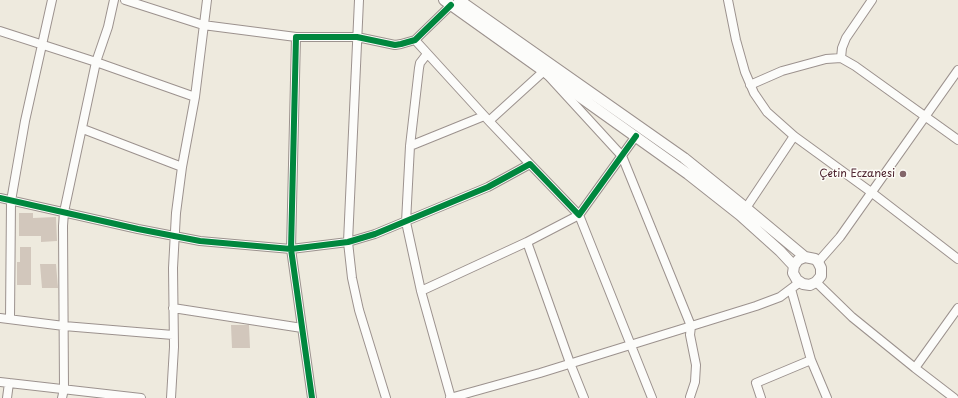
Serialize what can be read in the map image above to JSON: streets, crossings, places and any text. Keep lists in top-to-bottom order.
{
  "places": ["Çetin Eczanesi"]
}
